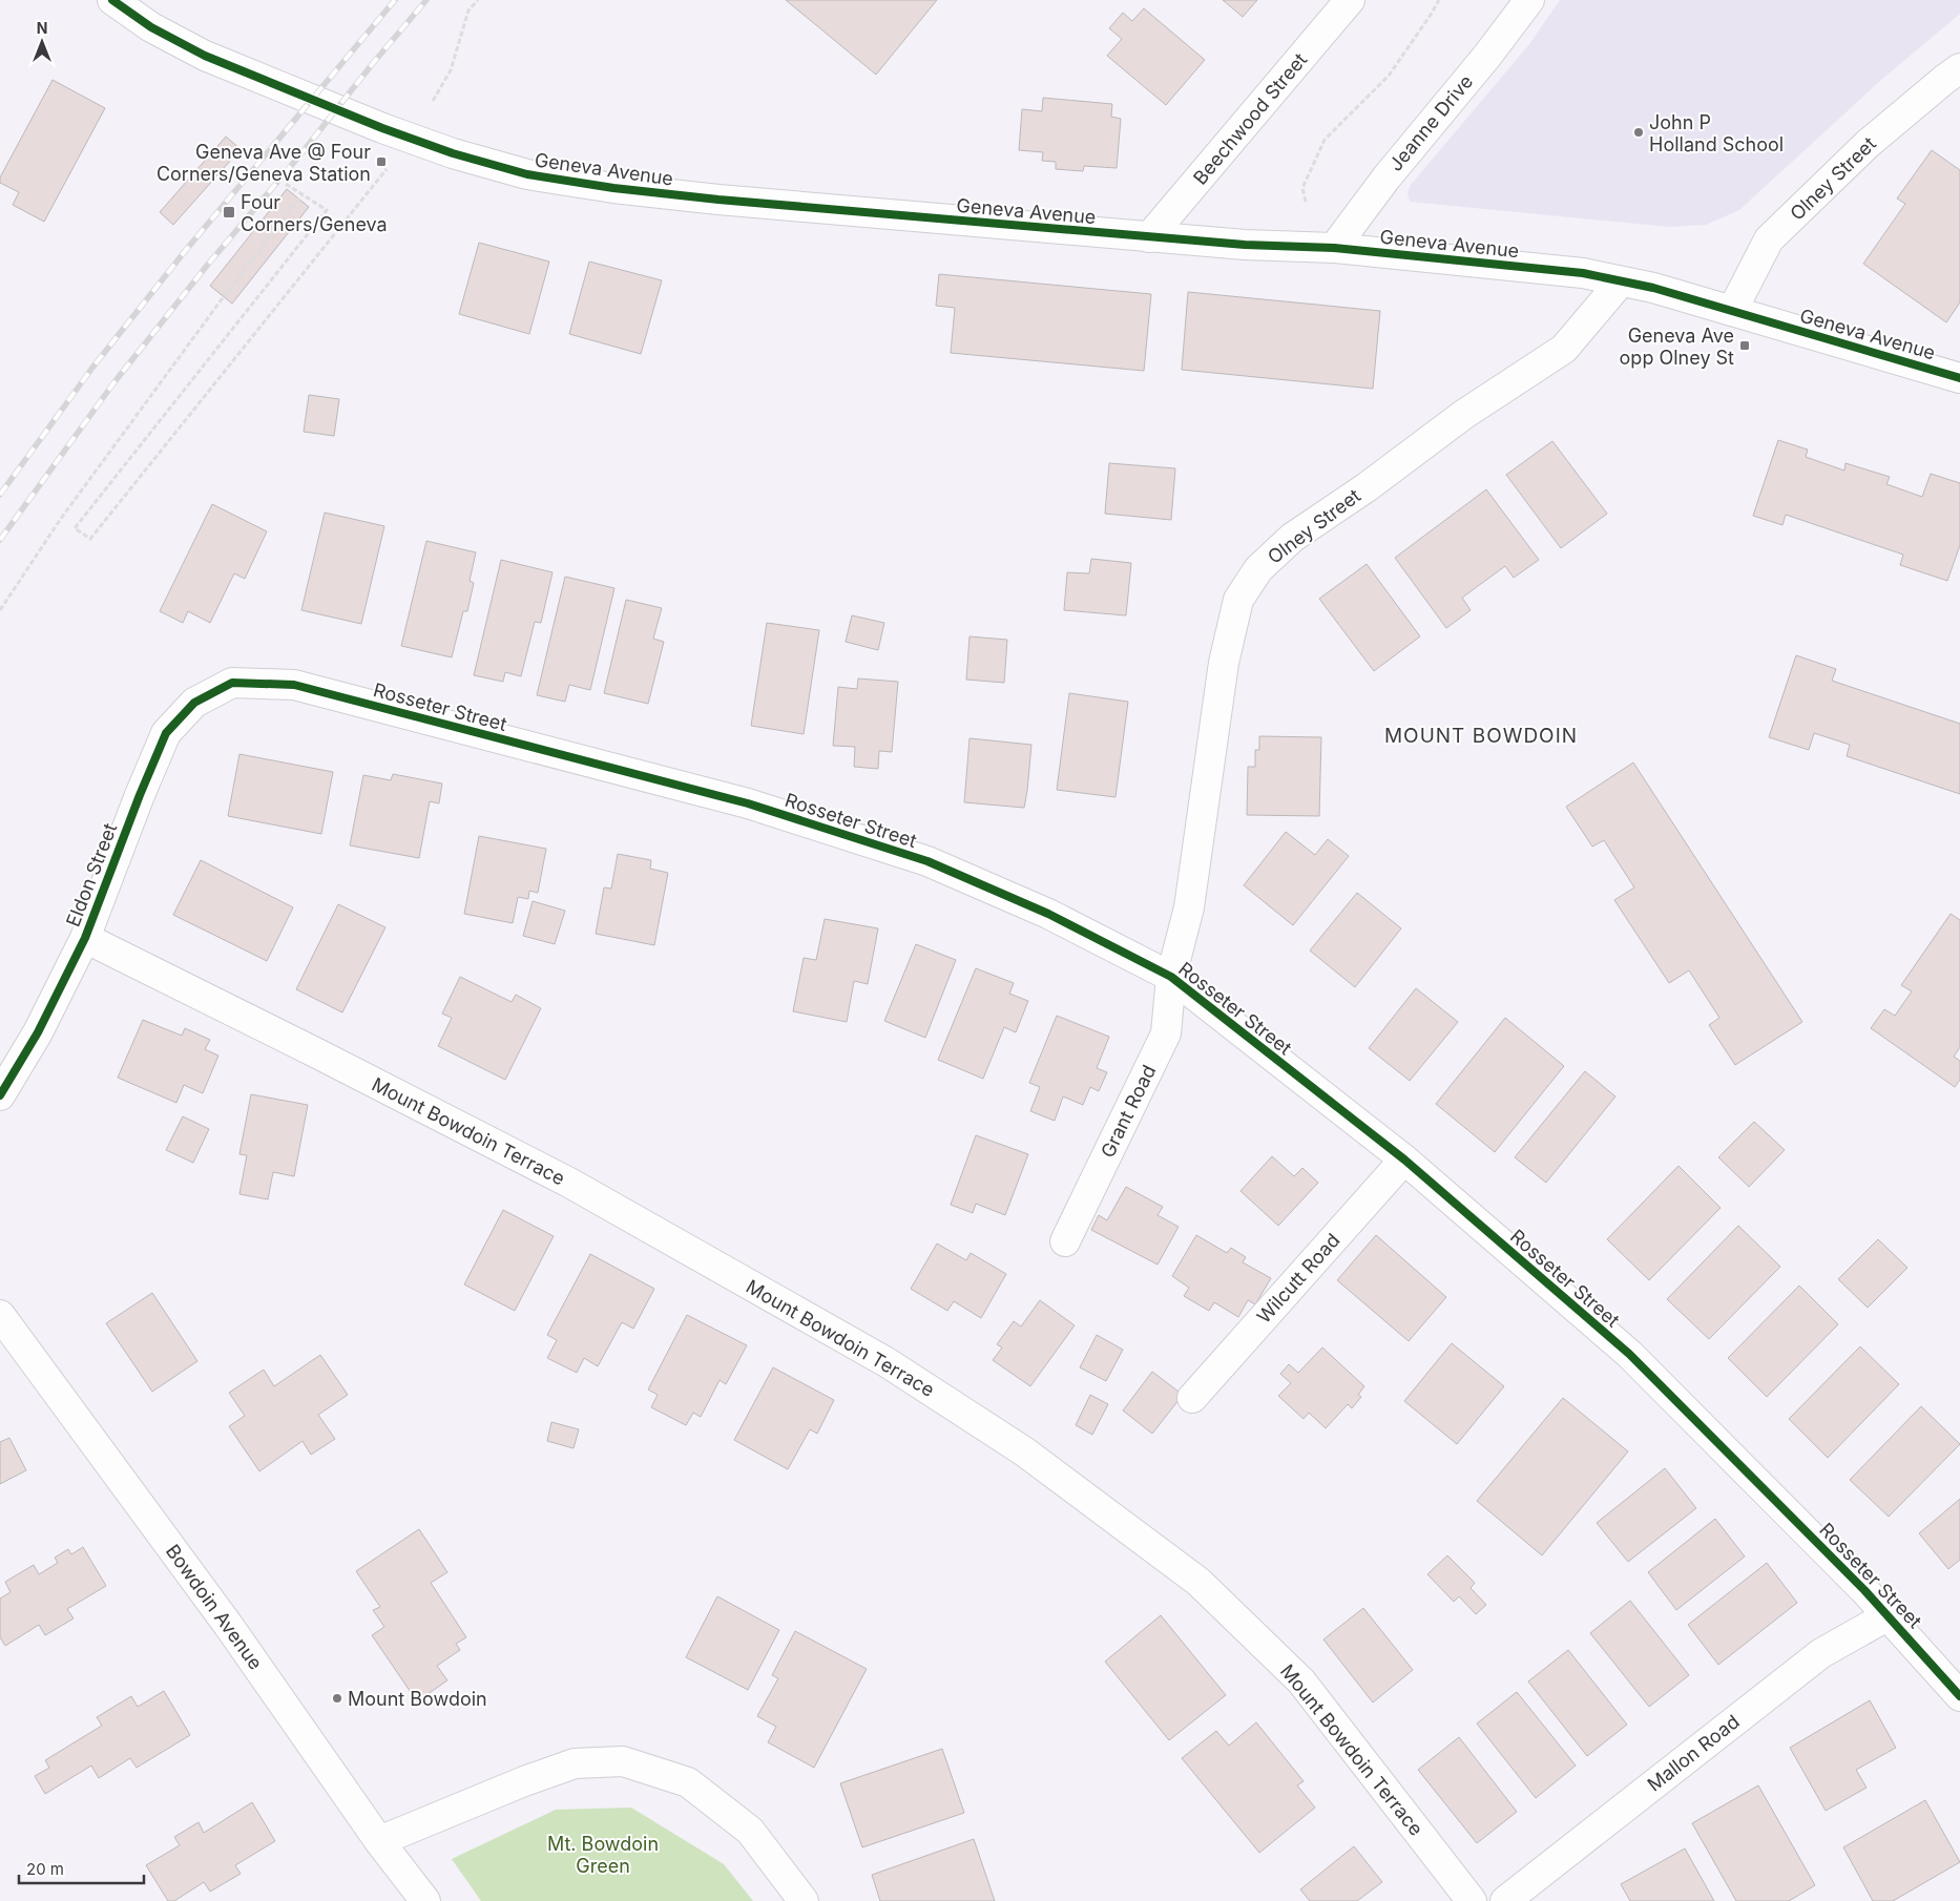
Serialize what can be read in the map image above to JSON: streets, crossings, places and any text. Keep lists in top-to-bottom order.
{
  "streets": {
    "street": [
      "Beechwood Street",
      "Jeanne Drive",
      "Geneva Avenue",
      "Olney Street",
      "Rosseter Street",
      "Eldon Street",
      "Grant Road",
      "Mount Bowdoin Terrace",
      "Wilcutt Road",
      "Bowdoin Avenue",
      "Mallon Road"
    ]
  },
  "crossings": [
    ["Beechwood Street", "Geneva Avenue"],
    ["Jeanne Drive", "Geneva Avenue"],
    ["Geneva Avenue", "Olney Street"],
    ["Olney Street", "Rosseter Street"],
    ["Olney Street", "Grant Road"],
    ["Rosseter Street", "Eldon Street"],
    ["Rosseter Street", "Grant Road"],
    ["Rosseter Street", "Wilcutt Road"],
    ["Rosseter Street", "Mallon Road"],
    ["Eldon Street", "Mount Bowdoin Terrace"]
  ],
  "districts": ["MOUNT BOWDOIN"],
  "parks": ["Mt. Bowdoin Green"],
  "places": {
    "other": ["John P Holland School", "Mount Bowdoin"],
    "transit": ["Geneva Ave @ Four Corners/Geneva Station", "Four Corners/Geneva", "Geneva Ave opp Olney St"]
  },
  "scale_bar": "20 m",
  "north": "top"
}
